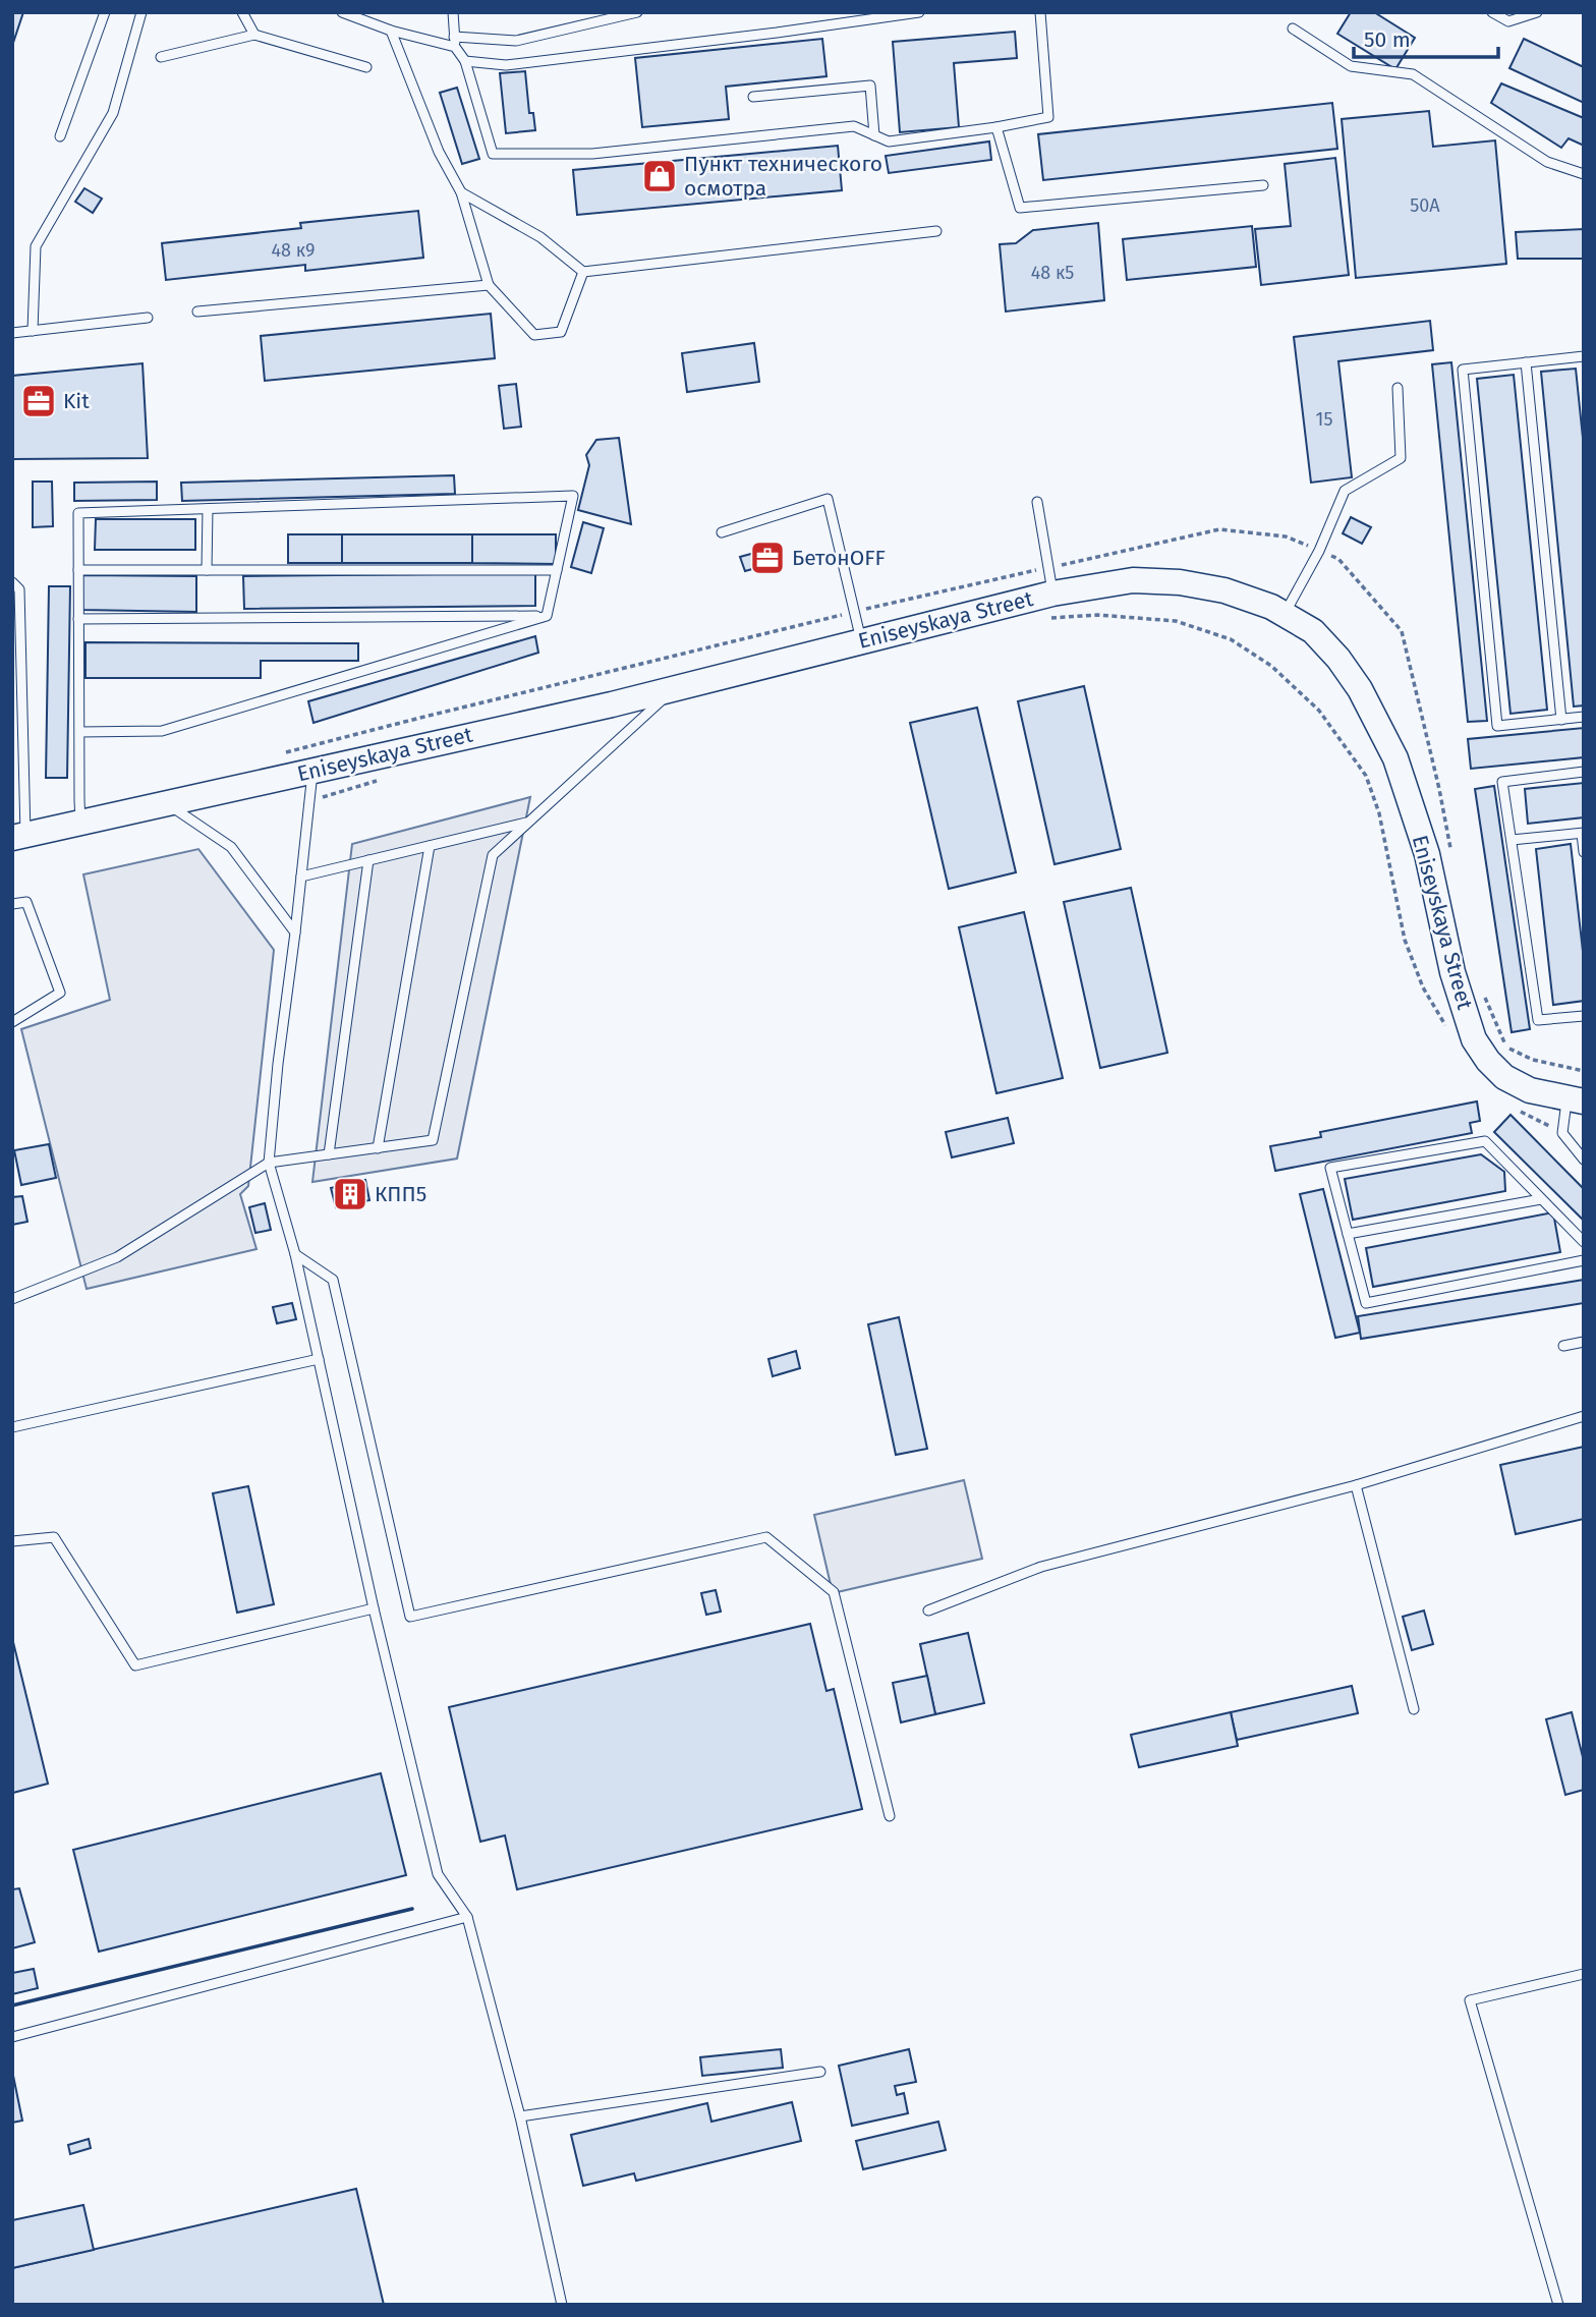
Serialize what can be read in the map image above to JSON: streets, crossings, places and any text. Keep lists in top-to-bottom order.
{
  "streets": {
    "street": ["Eniseyskaya Street"]
  },
  "places": {
    "shop": ["Пункт технического осмотра"],
    "office": ["Kit", "БетонOFF"],
    "building": ["КПП5"]
  },
  "house_numbers": [
    "50А",
    "48 к9",
    "48 к5",
    "15"
  ],
  "scale_bar": "50 m"
}
